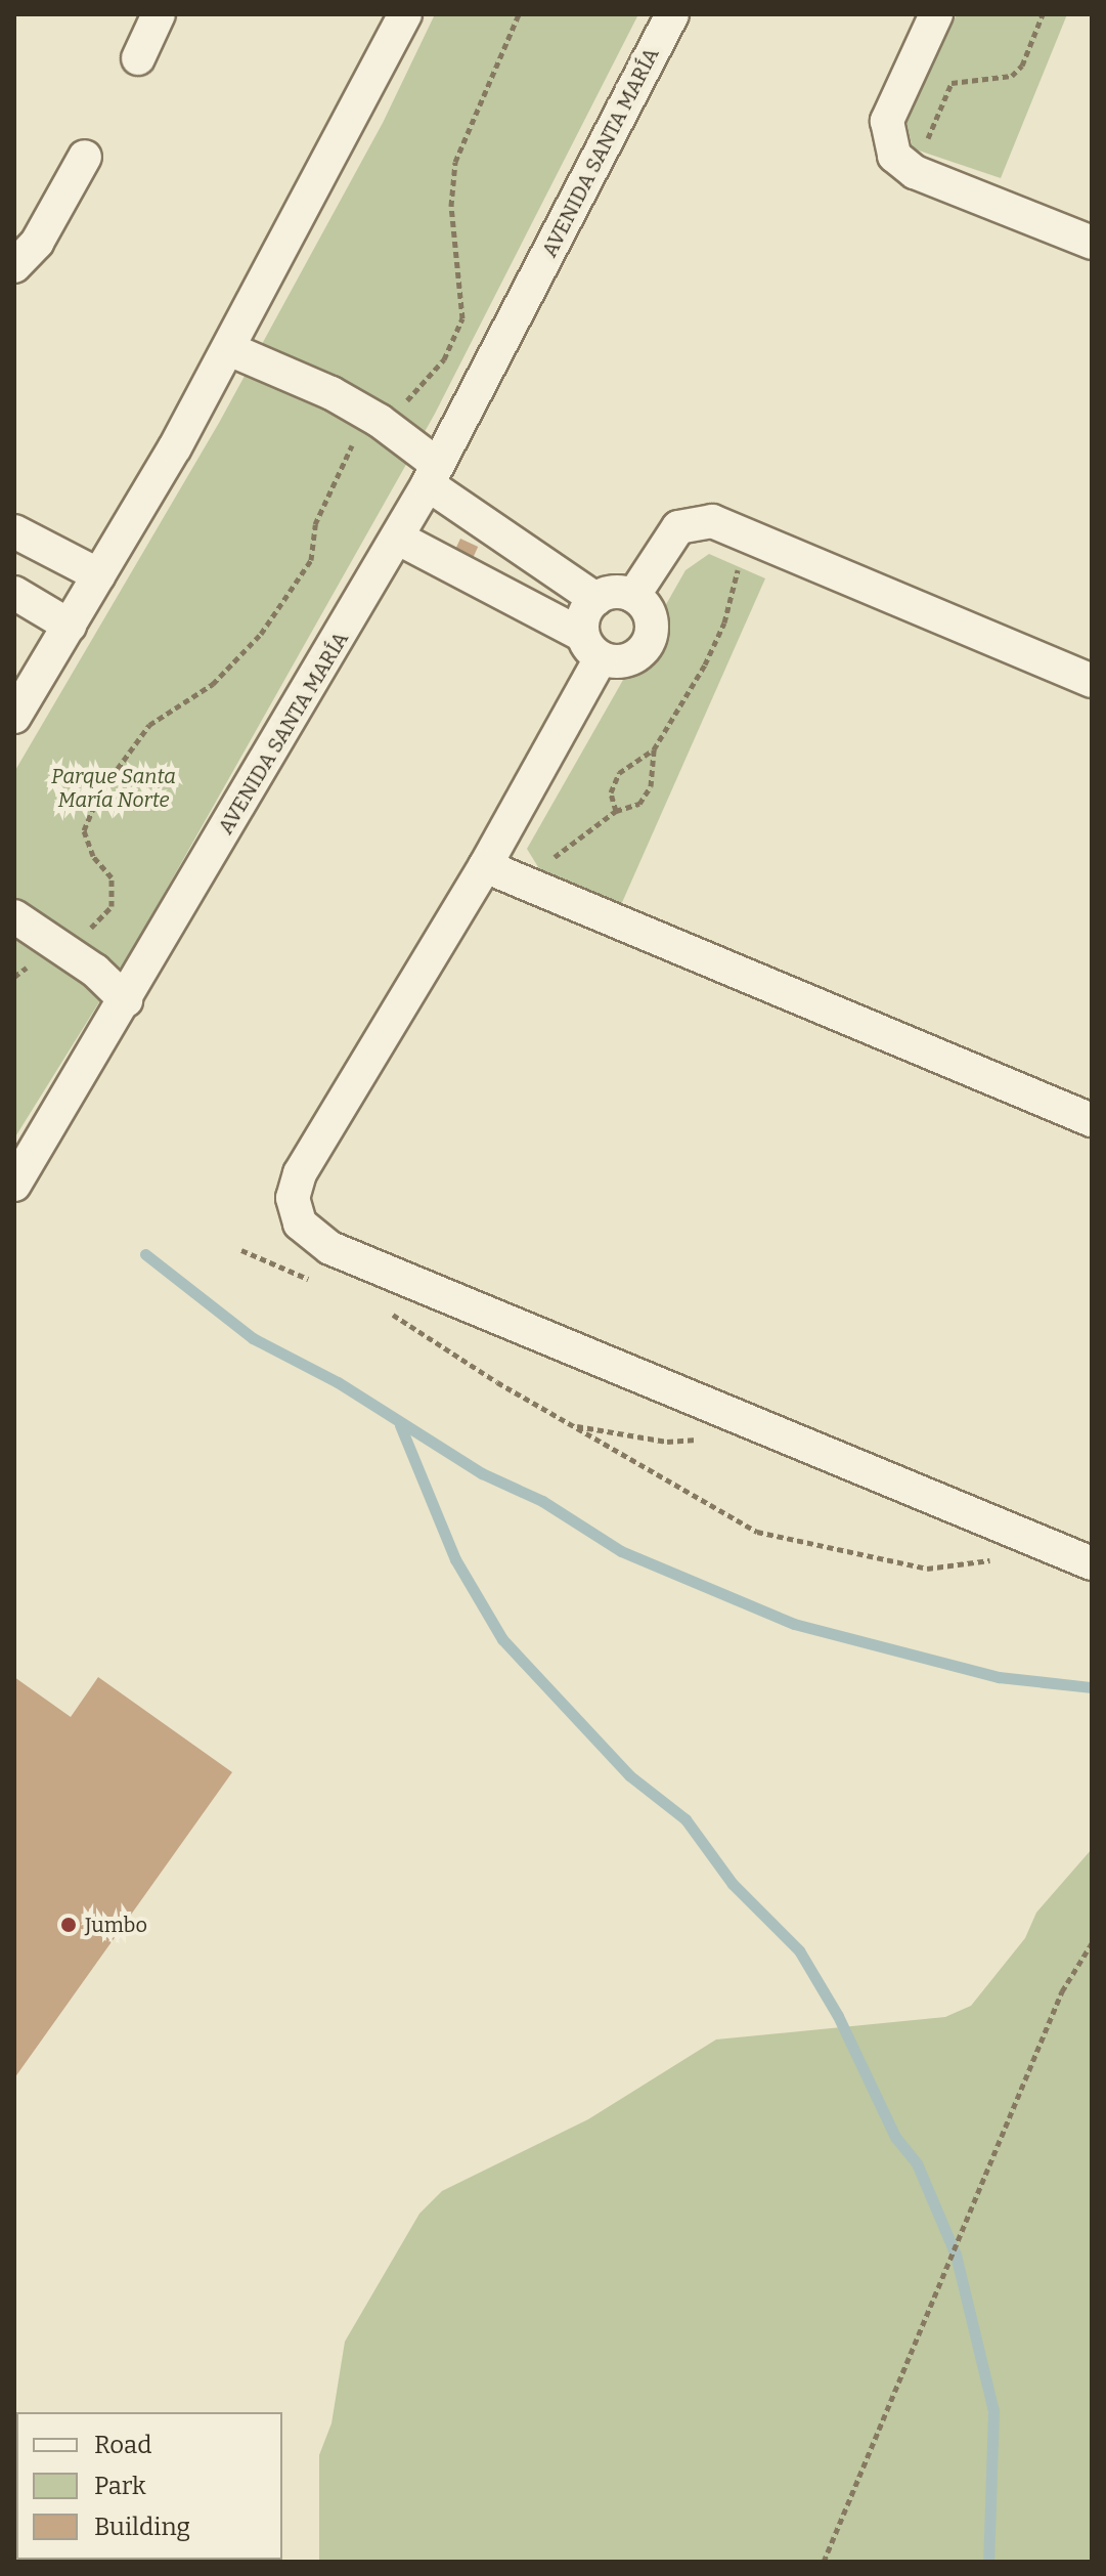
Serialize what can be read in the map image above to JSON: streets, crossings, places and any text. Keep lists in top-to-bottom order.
{
  "streets": {
    "street": ["AVENIDA SANTA MARÍA"]
  },
  "parks": ["Parque Santa María Norte"],
  "places": ["Jumbo"],
  "legend": ["Road", "Park", "Building"]
}
